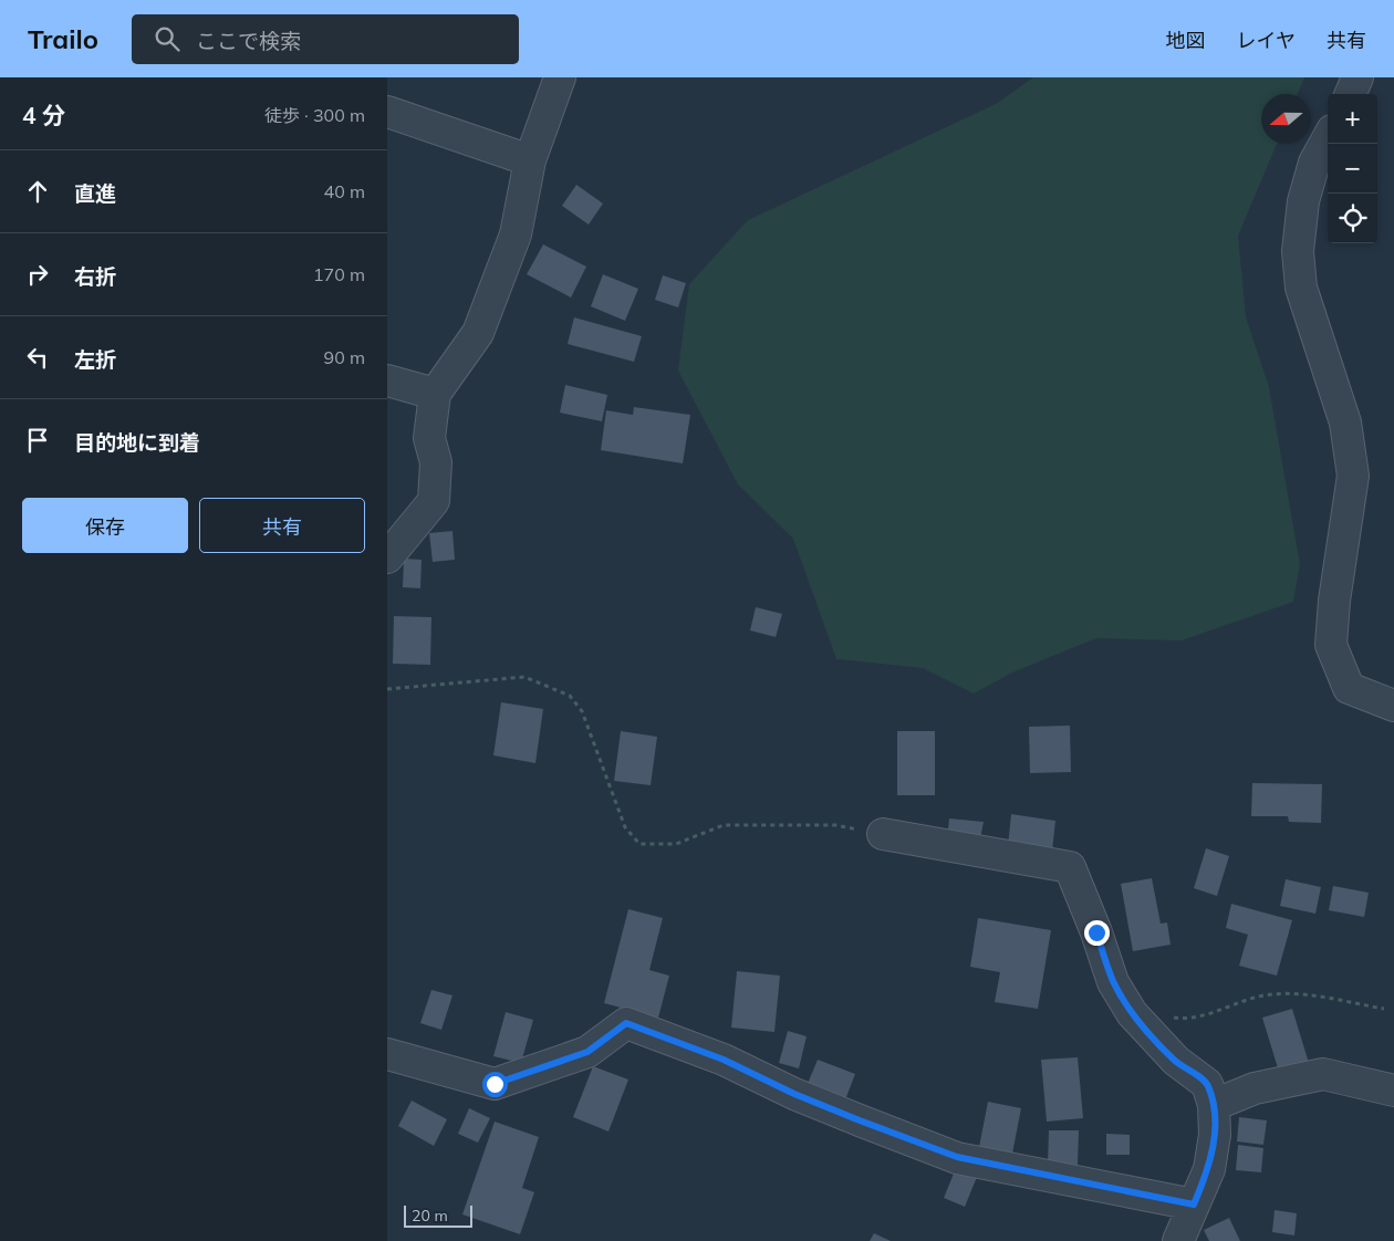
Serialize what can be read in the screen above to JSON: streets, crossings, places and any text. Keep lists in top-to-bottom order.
{
  "scale_bar": "20 m",
  "north": "left",
  "page": {
    "header": "Trailo",
    "search": "ここで検索",
    "nav": ["地図", "レイヤ", "共有"],
    "heading": ["4 分", "徒歩 · 300 m"],
    "map_buttons": ["+", "−"],
    "list": [
      ["直進", "40 m"],
      ["右折", "170 m"],
      ["左折", "90 m"],
      "目的地に到着"
    ],
    "buttons": ["保存", "共有"],
    "scale": "20 m"
  }
}
